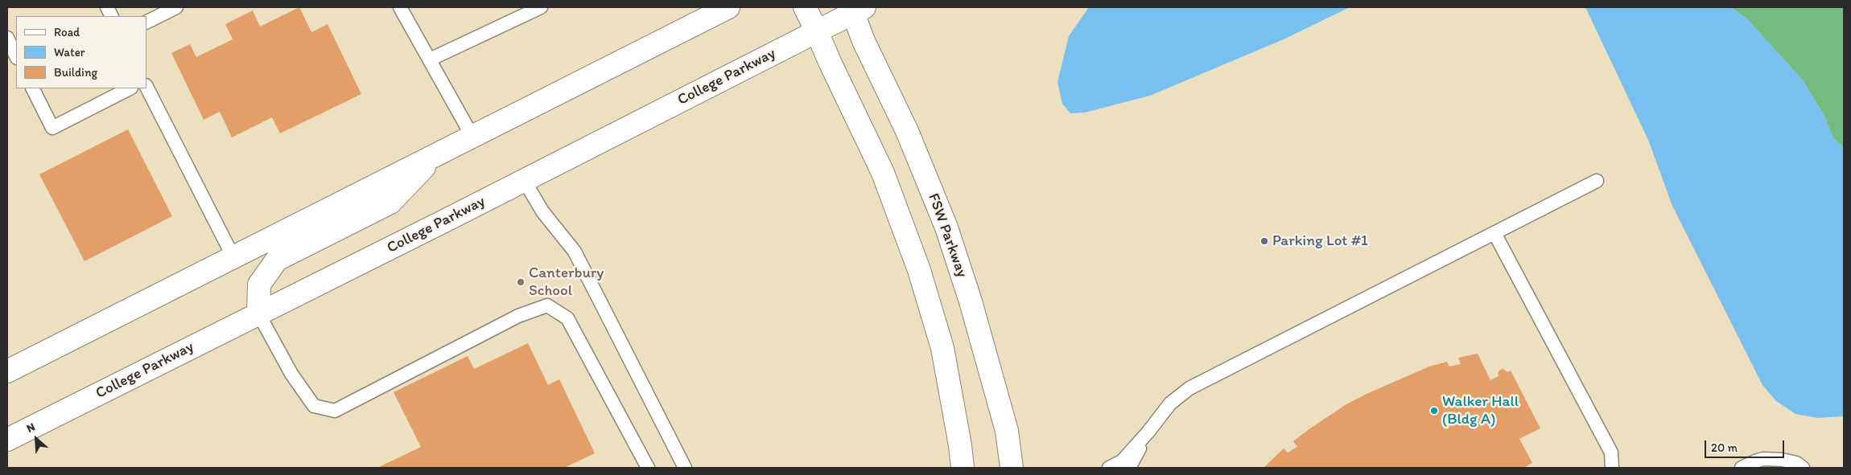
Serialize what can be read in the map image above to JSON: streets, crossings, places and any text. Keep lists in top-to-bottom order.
{
  "streets": {
    "main road": ["College Parkway", "FSW Parkway"]
  },
  "crossings": [
    ["College Parkway", "FSW Parkway"]
  ],
  "places": ["Parking Lot #1", "Canterbury School", "Walker Hall (Bldg A)"],
  "legend": ["Road", "Water", "Building"],
  "scale_bar": "20 m",
  "north": "top left"
}
